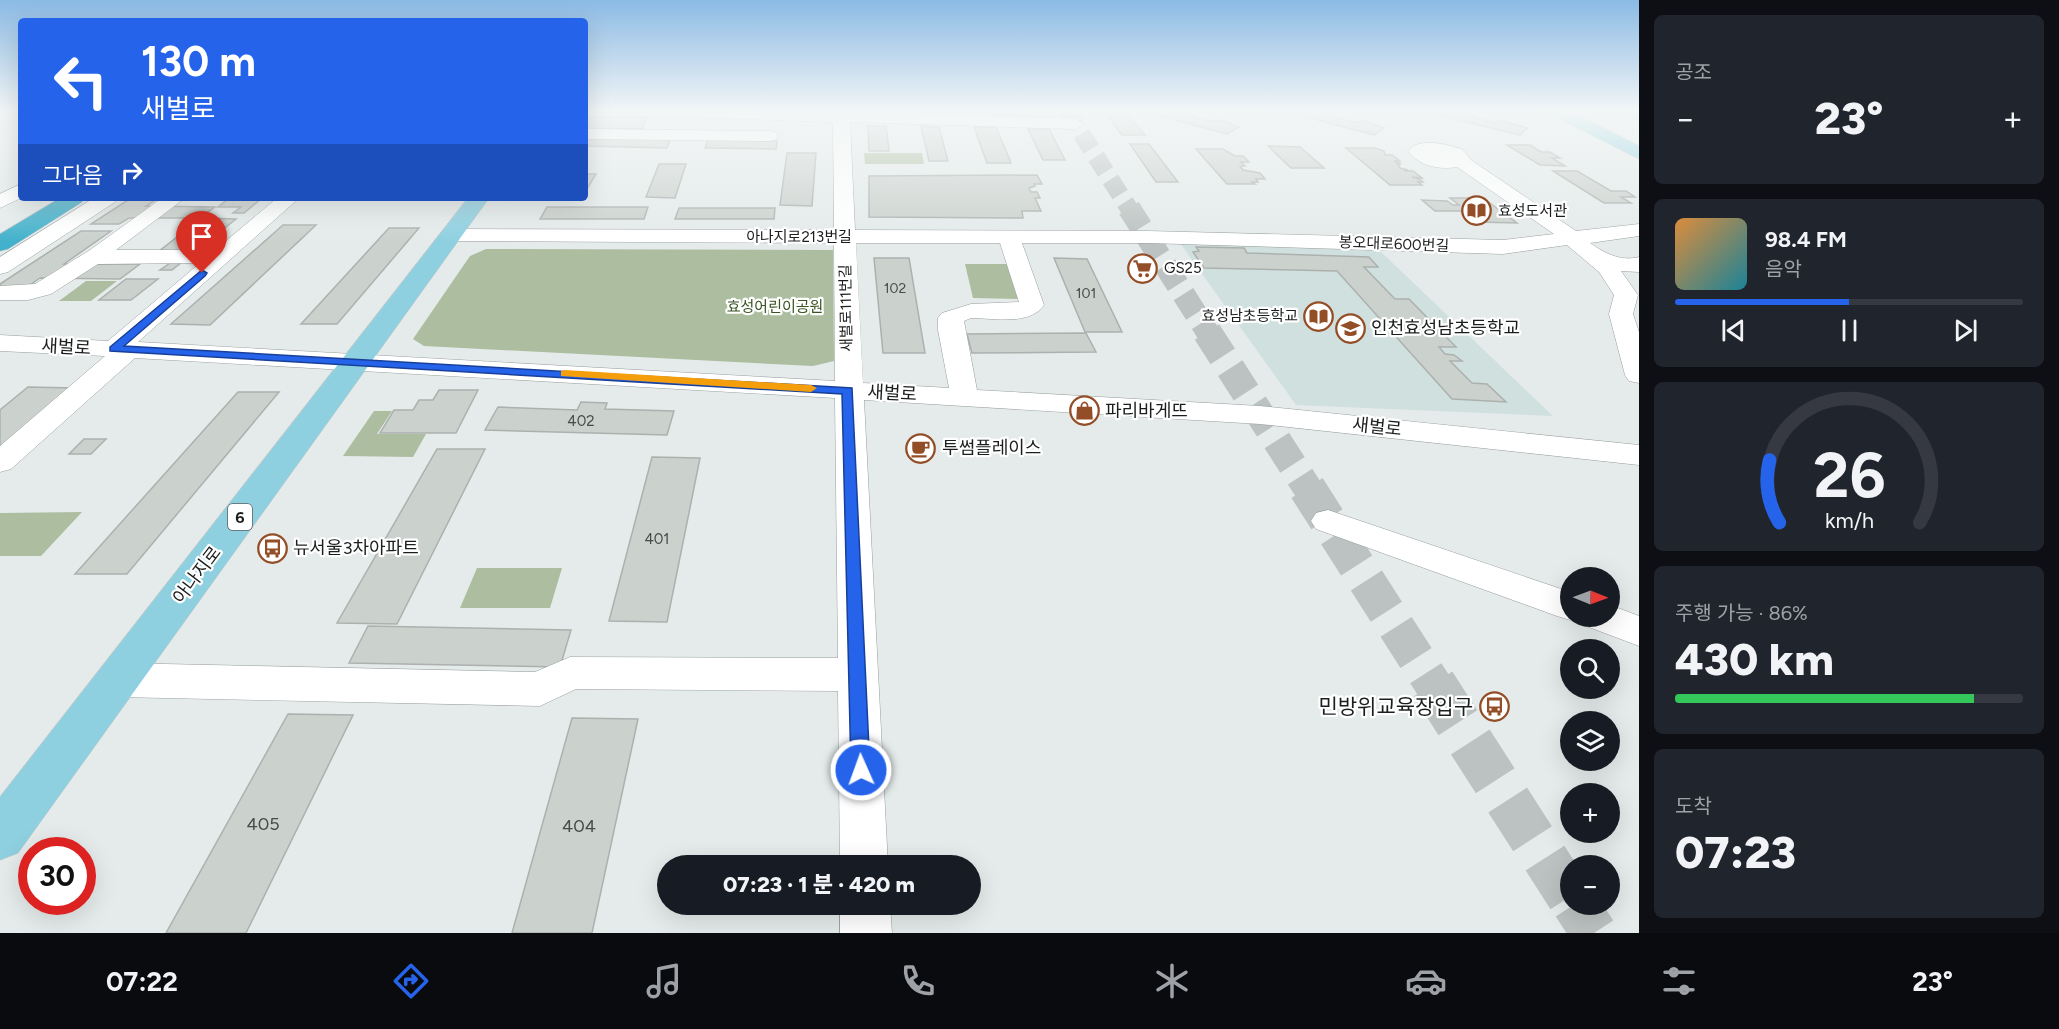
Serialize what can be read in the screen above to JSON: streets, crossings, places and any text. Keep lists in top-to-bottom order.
{
  "streets": {
    "main road": ["6", "아나지로"],
    "street": [
      "아나지로213번길",
      "봉오대로600번길",
      "새벌로111번길",
      "새벌로"
    ]
  },
  "crossings": [
    ["아나지로213번길", "봉오대로600번길"],
    ["아나지로213번길", "새벌로111번길"],
    ["아나지로213번길", "아나지로"],
    ["새벌로111번길", "새벌로"],
    ["새벌로", "아나지로"]
  ],
  "parks": ["효성어린이공원"],
  "places": {
    "library": ["효성도서관", "효성남초등학교"],
    "supermarket": ["GS25"],
    "school or university": ["인천효성남초등학교"],
    "shop": ["파리바게뜨"],
    "cafe": ["투썸플레이스"],
    "bus stop": ["뉴서울3차아파트", "민방위교육장입구"]
  },
  "house_numbers": [
    "102",
    "101",
    "402",
    "401",
    "405",
    "404"
  ],
  "north": "right",
  "page": {
    "tile": [
      "공조",
      ["주행 가능 · 86%", "430 km"],
      ["도착", "07:23"]
    ],
    "turn": ["130 m", "새벌로"],
    "heat": ["−", "23°", "+"],
    "then": "그다음",
    "song": ["98.4 FM", "음악"],
    "map_buttons": ["+", "−"],
    "limit": "30",
    "trip": "07:23 · 1 분 · 420 m",
    "tabs": ["07:22", "23°"],
    "gauge": ["26", "km/h"]
  }
}
